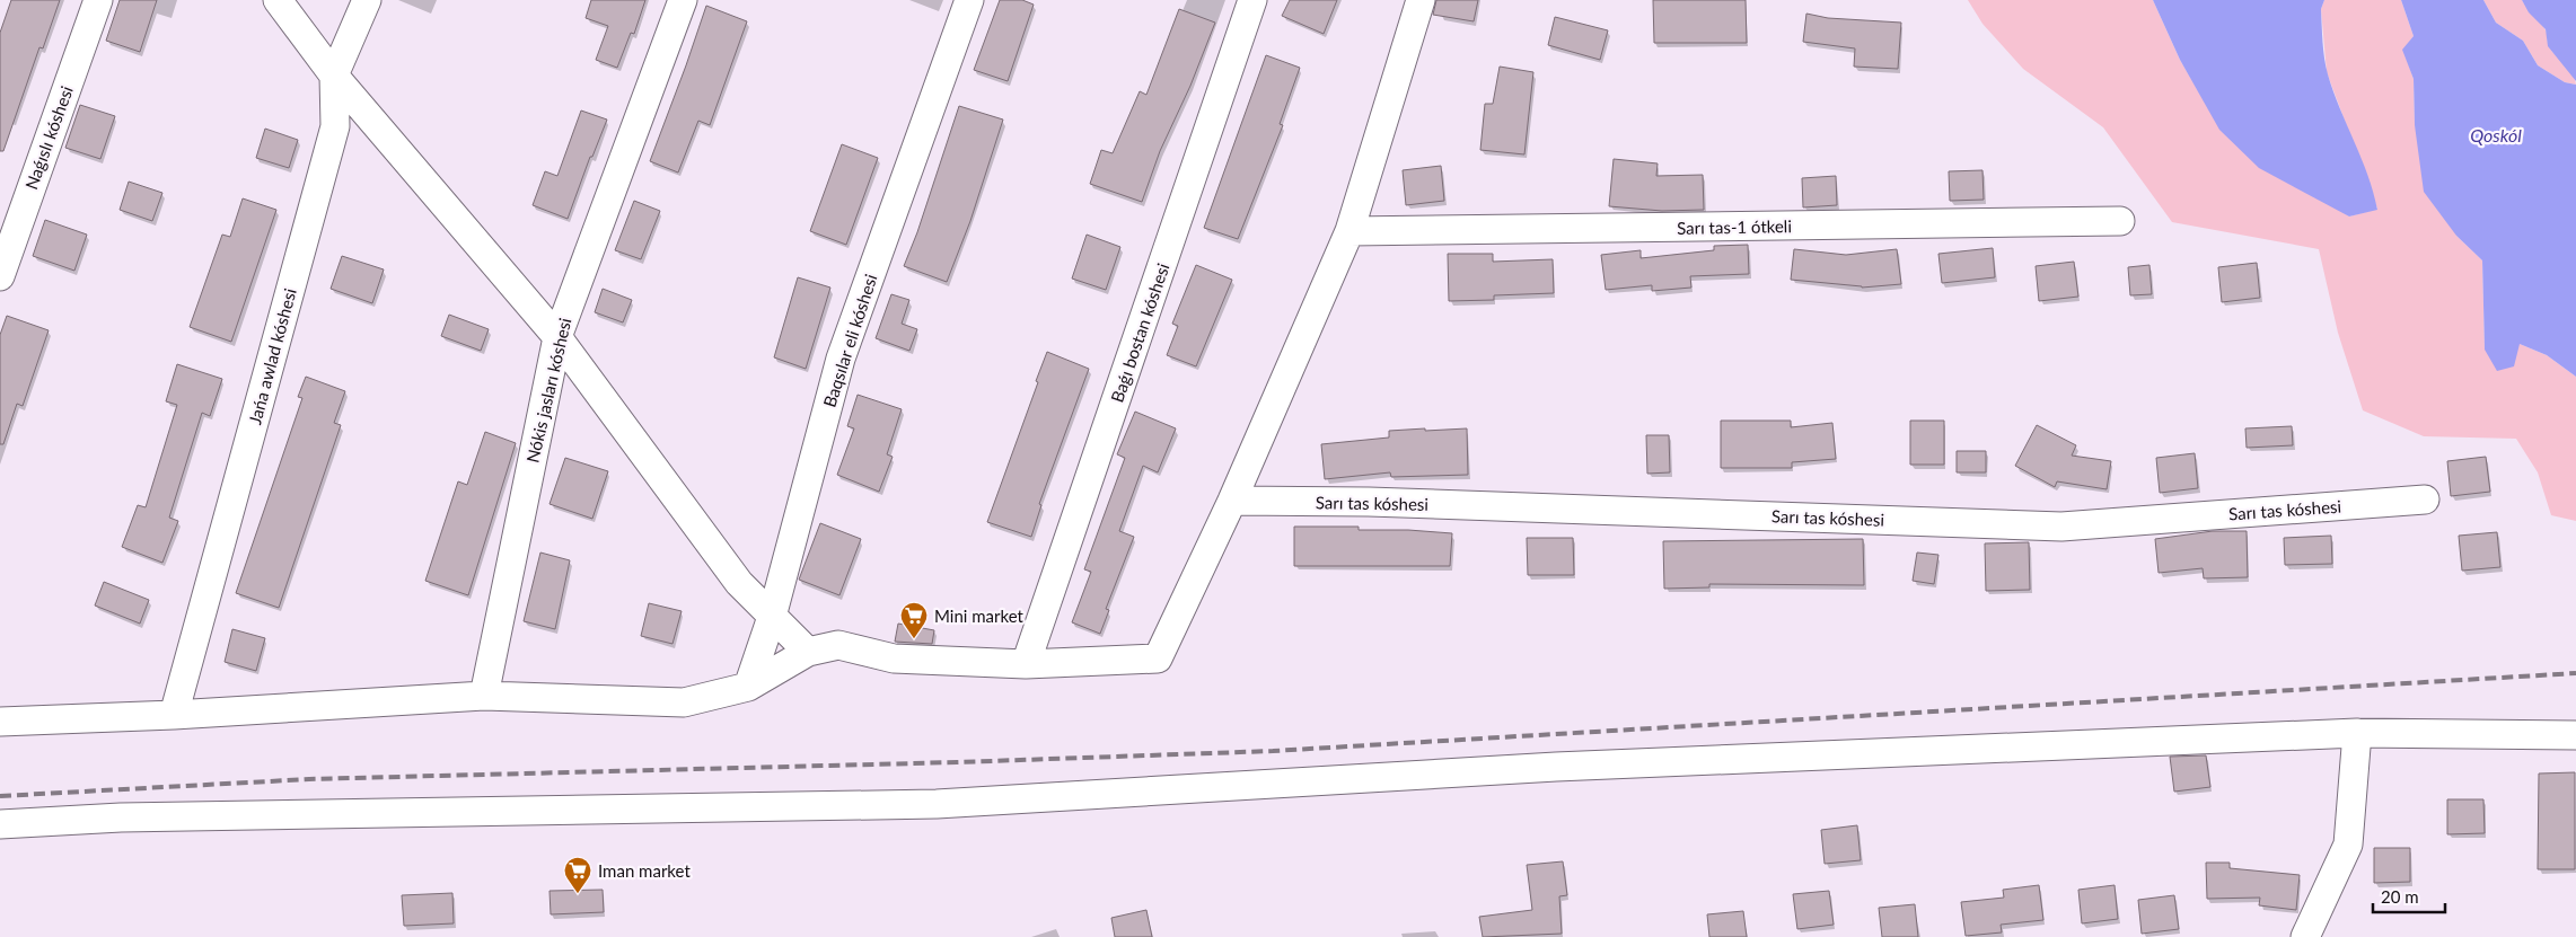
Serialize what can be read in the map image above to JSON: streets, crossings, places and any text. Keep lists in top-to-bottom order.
{
  "streets": {
    "street": [
      "Naǵıslı kóshesi",
      "Sarı tas-1 ótkeli",
      "Baǵı bostan kóshesi",
      "Baqsılar eli kóshesi",
      "Jańa awlad kóshesi",
      "Nókis jasları kóshesi",
      "Sarı tas kóshesi"
    ]
  },
  "water": ["Qoskól"],
  "places": {
    "supermarket": ["Mini market", "Iman market"]
  },
  "scale_bar": "20 m"
}
